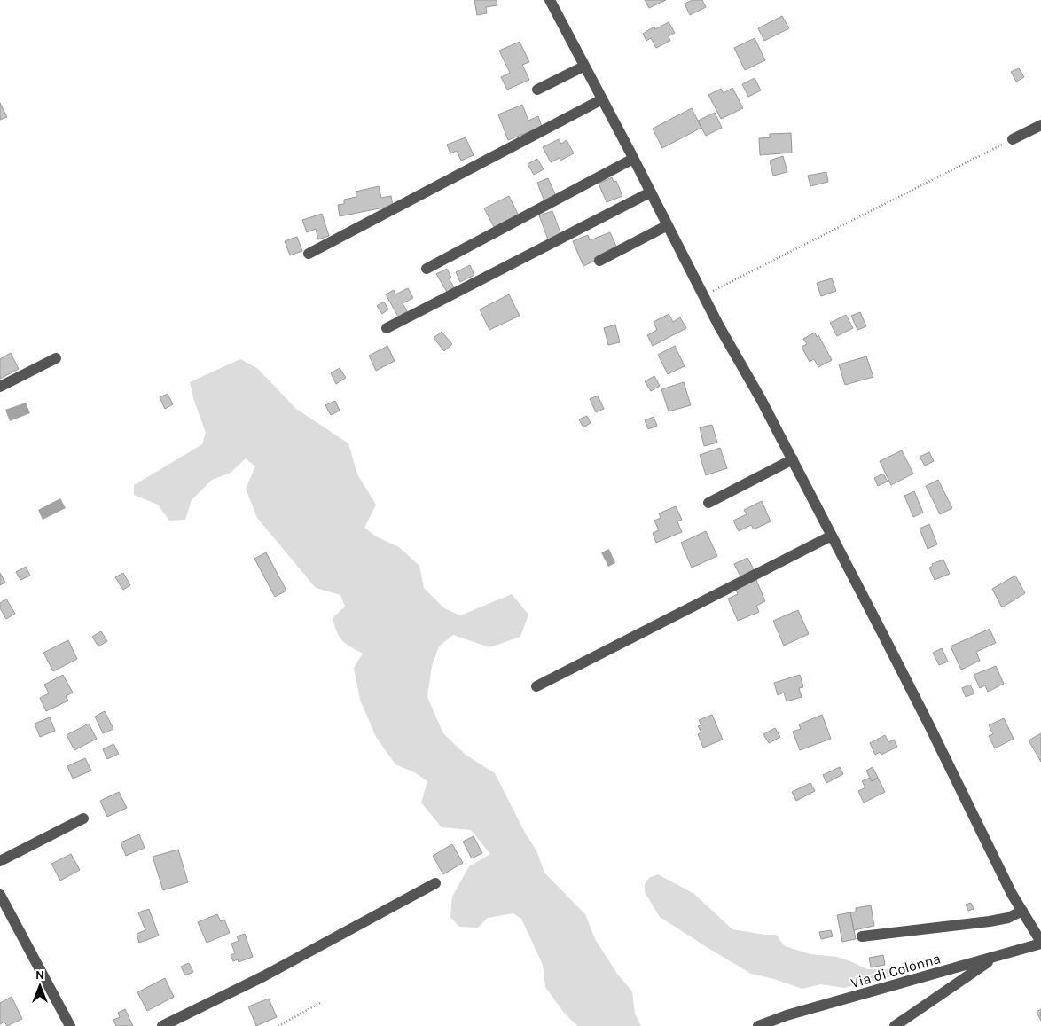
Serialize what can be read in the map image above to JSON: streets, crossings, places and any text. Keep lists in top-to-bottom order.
{
  "streets": {
    "street": ["Via di Colonna"]
  },
  "north": "top"
}
